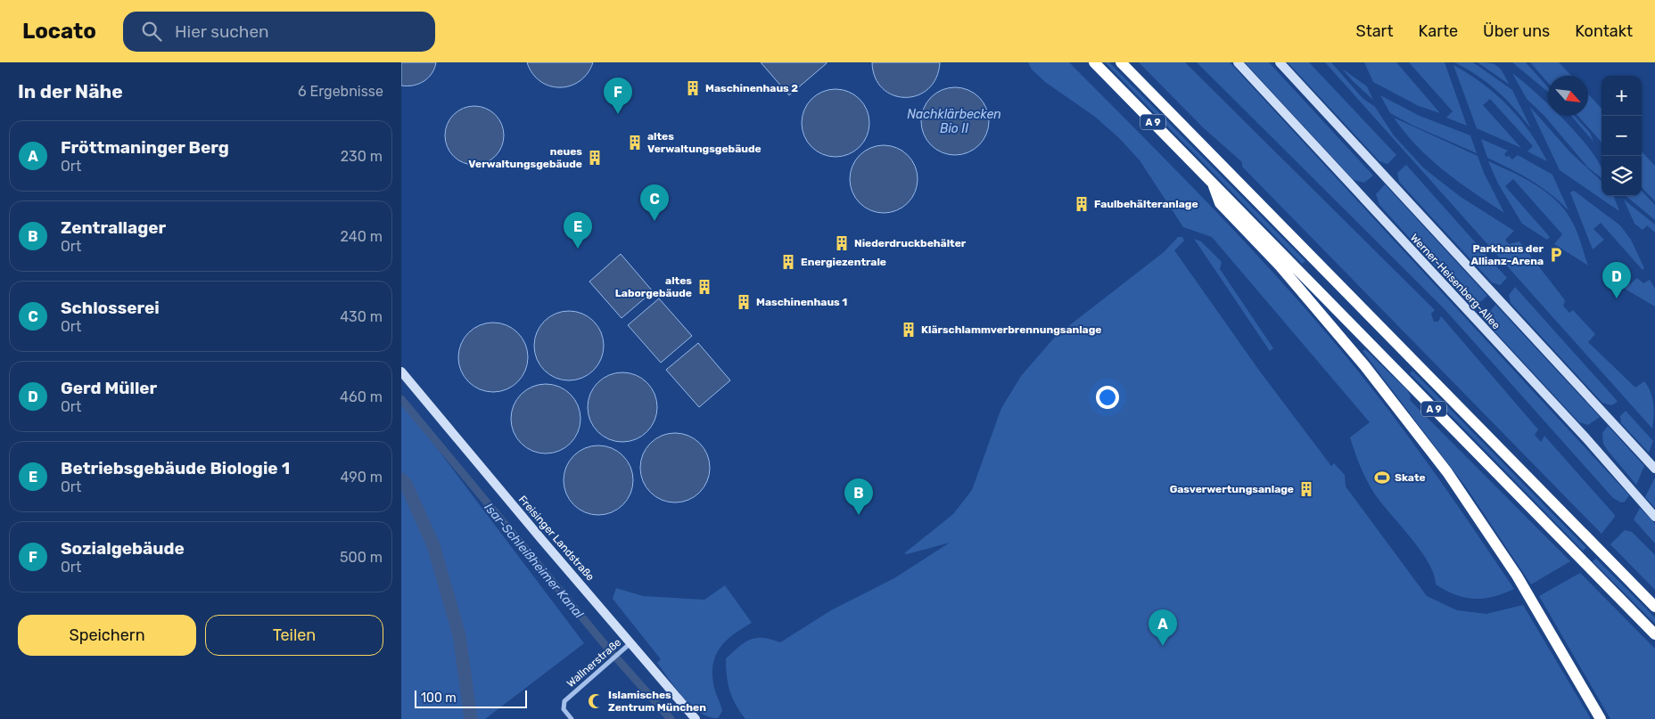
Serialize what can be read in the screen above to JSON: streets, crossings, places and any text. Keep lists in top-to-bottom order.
{
  "streets": {
    "highway": ["A 9"],
    "street": ["Werner-Heisenberg-Allee", "Freisinger Landstraße", "Wallnerstraße"]
  },
  "crossings": [
    ["Freisinger Landstraße", "Wallnerstraße"]
  ],
  "water": ["Nachklärbecken Bio II", "Isar-Schleißheimer Kanal"],
  "places": {
    "building": [
      "Maschinenhaus 2",
      "altes Verwaltungsgebäude",
      "neues Verwaltungsgebäude",
      "Faulbehälteranlage",
      "Niederdruckbehälter",
      "Energiezentrale",
      "altes Laborgebäude",
      "Maschinenhaus 1",
      "Klärschlammverbrennungsanlage",
      "Gasverwertungsanlage"
    ],
    "parking": ["Parkhaus der Allianz-Arena"],
    "sports": ["Skate"],
    "mosque": ["Islamisches Zentrum München"]
  },
  "scale_bar": "100 m",
  "north": "bottom right",
  "page": {
    "header": "Locato",
    "search": "Hier suchen",
    "nav": [
      "Start",
      "Karte",
      "Über uns",
      "Kontakt"
    ],
    "heading": ["In der Nähe", "6 Ergebnisse"],
    "map_buttons": ["+", "−"],
    "pins": [
      "F",
      "C",
      "E",
      "D",
      "B",
      "A"
    ],
    "list": [
      {
        "mark": "A",
        "name": "Fröttmaninger Berg",
        "note": "Ort",
        "value": "230 m"
      },
      {
        "mark": "B",
        "name": "Zentrallager",
        "note": "Ort",
        "value": "240 m"
      },
      {
        "mark": "C",
        "name": "Schlosserei",
        "note": "Ort",
        "value": "430 m"
      },
      {
        "mark": "D",
        "name": "Gerd Müller",
        "note": "Ort",
        "value": "460 m"
      },
      {
        "mark": "E",
        "name": "Betriebsgebäude Biologie 1",
        "note": "Ort",
        "value": "490 m"
      },
      {
        "mark": "F",
        "name": "Sozialgebäude",
        "note": "Ort",
        "value": "500 m"
      }
    ],
    "buttons": ["Speichern", "Teilen"],
    "scale": "100 m"
  }
}
